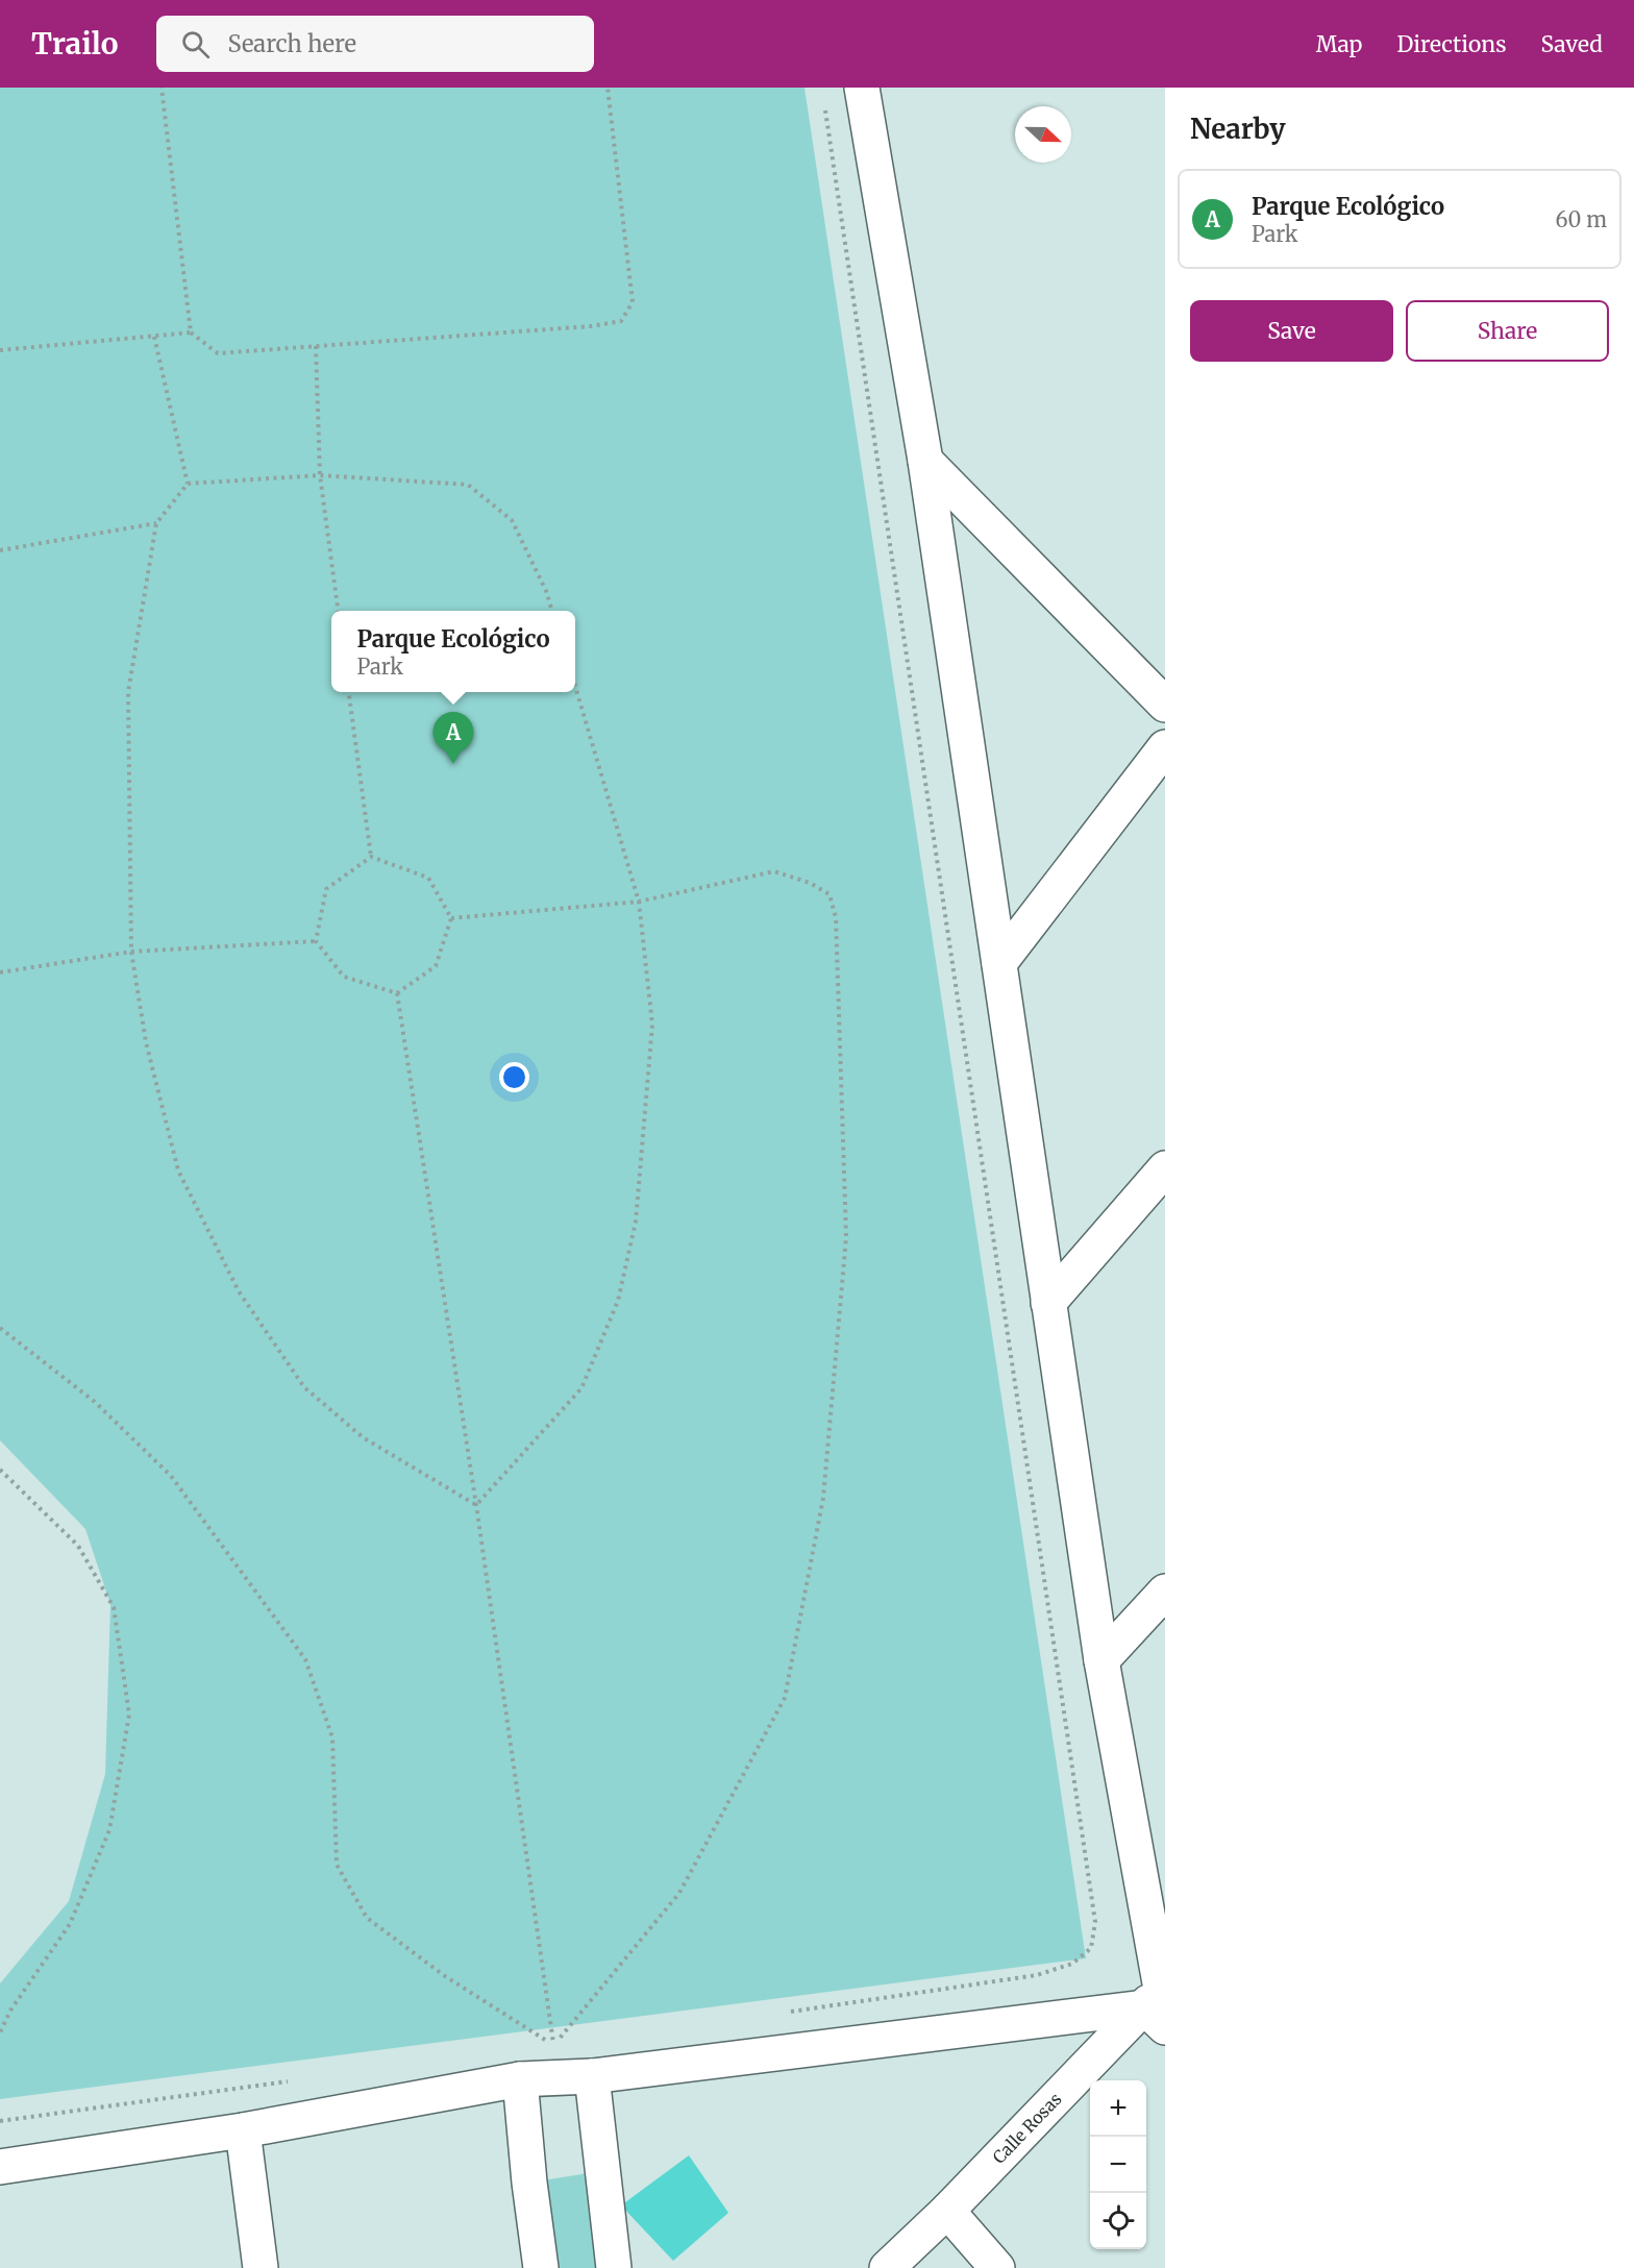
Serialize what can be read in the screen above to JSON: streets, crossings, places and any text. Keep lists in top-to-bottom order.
{
  "streets": {
    "street": ["Calle Rosas"]
  },
  "north": "right",
  "page": {
    "header": "Trailo",
    "search": "Search here",
    "nav": ["Map", "Directions", "Saved"],
    "heading": "Nearby",
    "list": [
      {
        "mark": "A",
        "name": "Parque Ecológico",
        "note": "Park",
        "value": "60 m"
      }
    ],
    "buttons": ["Save", "Share"],
    "popup": ["Parque Ecológico", "Park"],
    "pins": "A",
    "map_buttons": ["+", "−"]
  }
}
